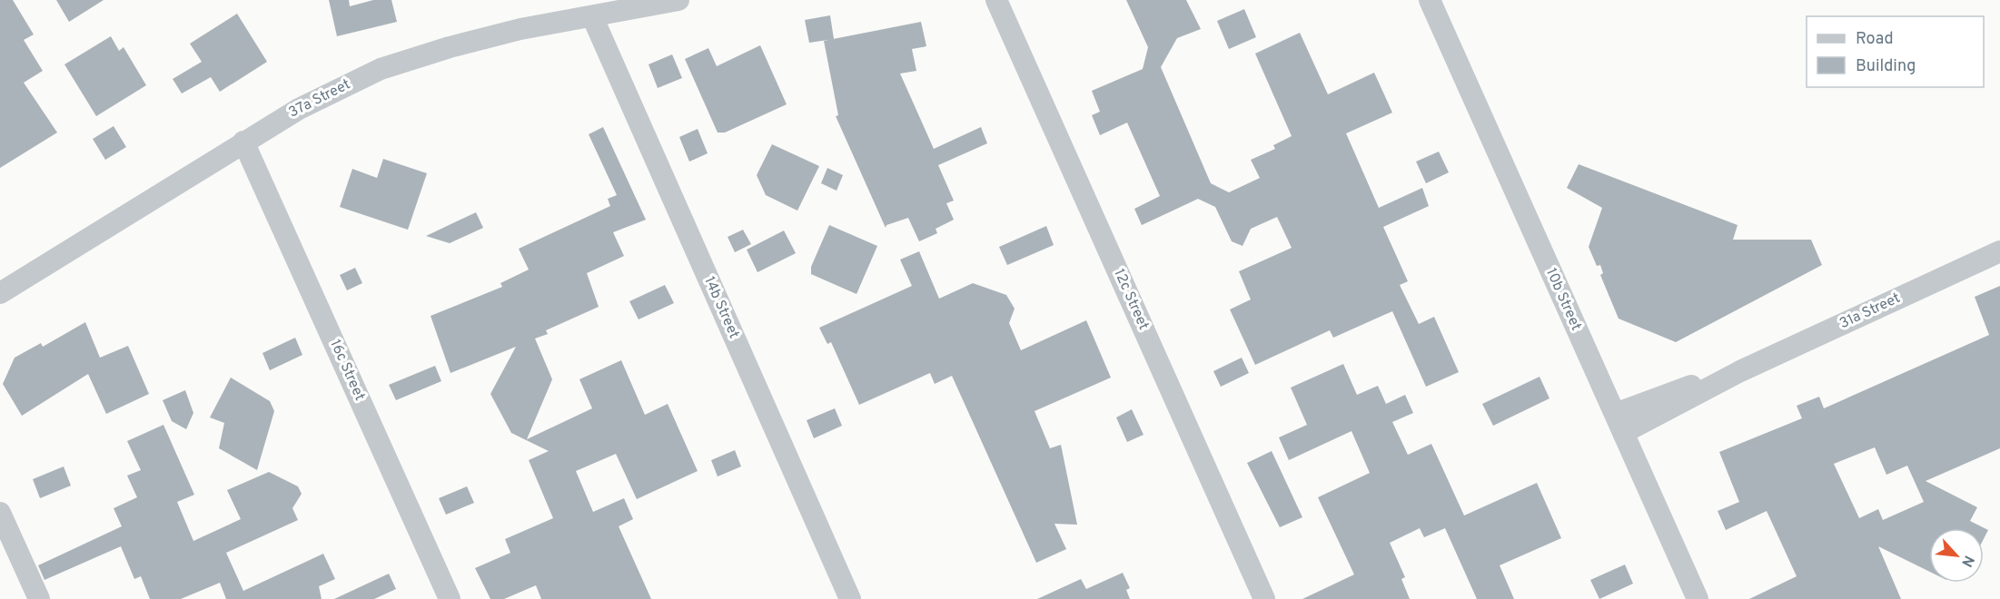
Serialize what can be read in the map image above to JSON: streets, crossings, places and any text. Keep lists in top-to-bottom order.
{
  "streets": {
    "street": [
      "37a Street",
      "12c Street",
      "10b Street",
      "14b Street",
      "31a Street",
      "16c Street"
    ]
  },
  "crossings": [
    ["37a Street", "14b Street"],
    ["37a Street", "16c Street"],
    ["10b Street", "31a Street"]
  ],
  "legend": ["Road", "Building"],
  "north": "bottom right"
}
